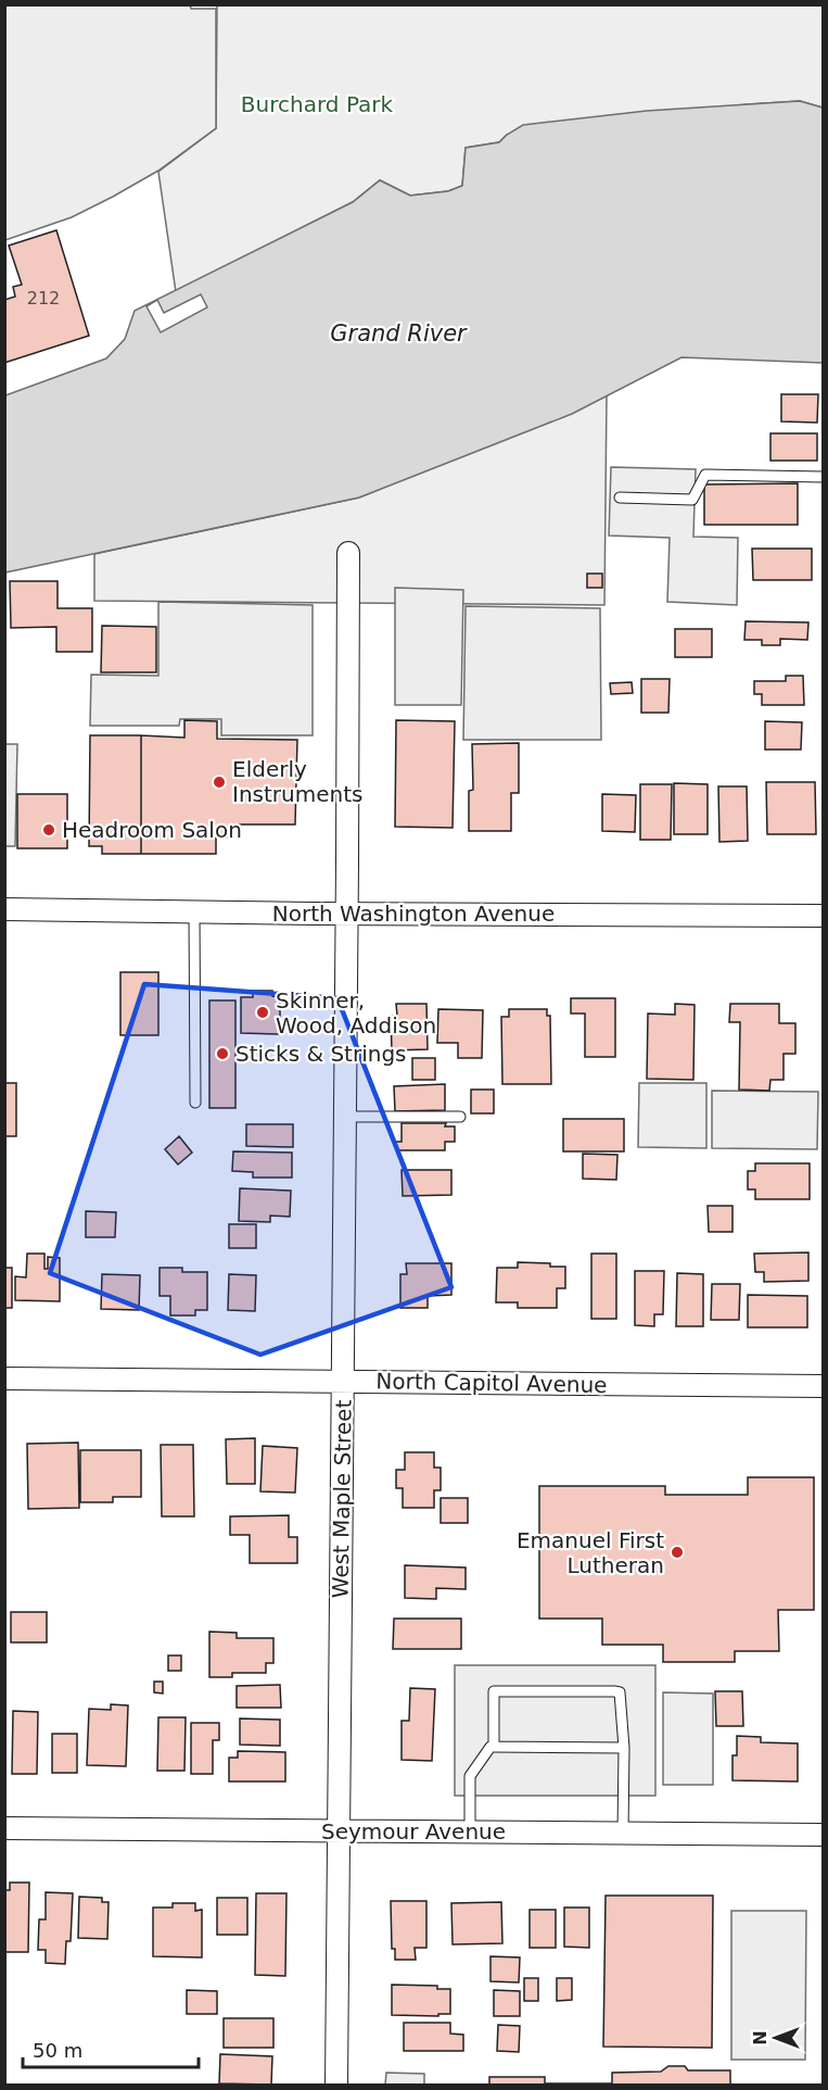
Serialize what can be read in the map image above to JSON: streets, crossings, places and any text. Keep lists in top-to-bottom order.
{
  "streets": {
    "street": [
      "North Washington Avenue",
      "North Capitol Avenue",
      "West Maple Street",
      "Seymour Avenue"
    ]
  },
  "crossings": [
    ["North Washington Avenue", "West Maple Street"],
    ["North Capitol Avenue", "West Maple Street"],
    ["West Maple Street", "Seymour Avenue"]
  ],
  "water": ["Grand River"],
  "parks": ["Burchard Park"],
  "places": [
    "Elderly Instruments",
    "Headroom Salon",
    "Skinner, Wood, Addison",
    "Sticks & Strings",
    "Emanuel First Lutheran"
  ],
  "house_numbers": ["212"],
  "scale_bar": "50 m",
  "north": "left"
}
